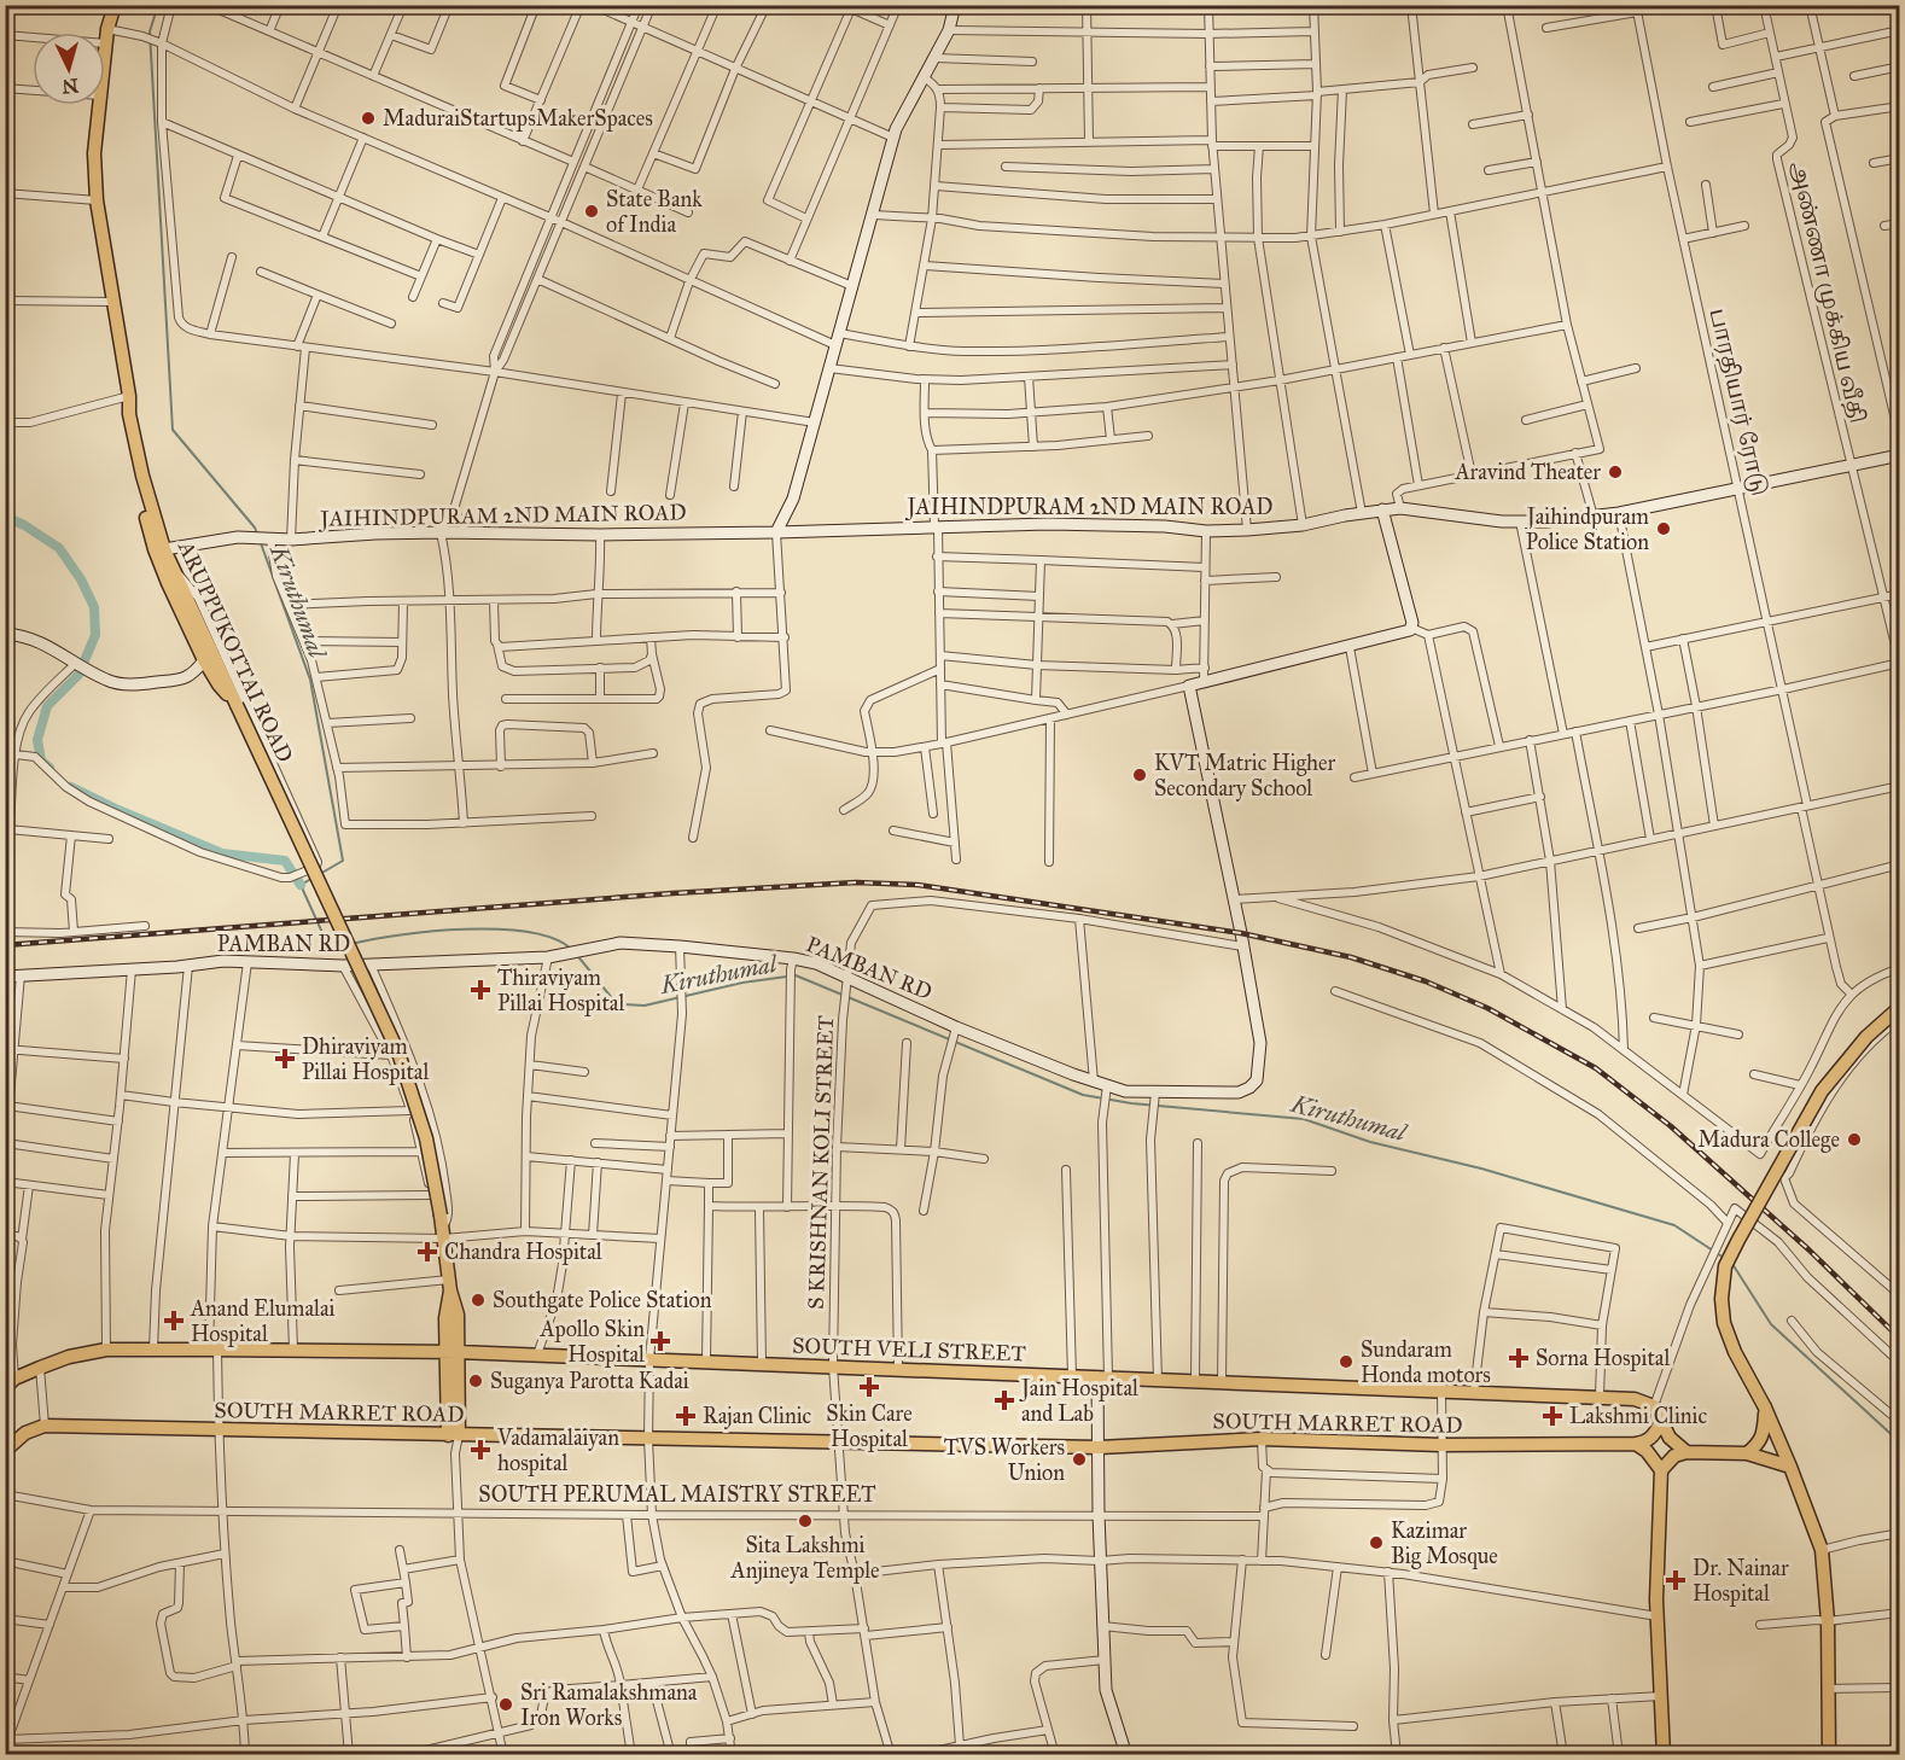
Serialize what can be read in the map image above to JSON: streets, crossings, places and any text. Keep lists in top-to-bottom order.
{
  "streets": {
    "main road": ["ARUPPUKOTTAI ROAD", "SOUTH VELI STREET", "SOUTH MARRET ROAD"],
    "street": [
      "அண்ணா முக்கிய வீதி",
      "பாரதியார் ரோடு",
      "JAIHINDPURAM 2ND MAIN ROAD",
      "PAMBAN RD",
      "S KRISHNAN KOLI STREET",
      "SOUTH PERUMAL MAISTRY STREET"
    ]
  },
  "crossings": [
    ["அண்ணா முக்கிய வீதி", "JAIHINDPURAM 2ND MAIN ROAD"],
    ["பாரதியார் ரோடு", "JAIHINDPURAM 2ND MAIN ROAD"],
    ["JAIHINDPURAM 2ND MAIN ROAD", "ARUPPUKOTTAI ROAD"],
    ["ARUPPUKOTTAI ROAD", "SOUTH VELI STREET"],
    ["ARUPPUKOTTAI ROAD", "SOUTH MARRET ROAD"],
    ["PAMBAN RD", "S KRISHNAN KOLI STREET"],
    ["S KRISHNAN KOLI STREET", "SOUTH VELI STREET"],
    ["S KRISHNAN KOLI STREET", "SOUTH MARRET ROAD"],
    ["S KRISHNAN KOLI STREET", "SOUTH PERUMAL MAISTRY STREET"]
  ],
  "water": ["Kiruthumal"],
  "places": {
    "other": [
      "MaduraiStartupsMakerSpaces",
      "State Bank of India",
      "Aravind Theater",
      "Jaihindpuram Police Station",
      "KVT Matric Higher Secondary School",
      "Madura College",
      "Southgate Police Station",
      "Sundaram Honda motors",
      "Suganya Parotta Kadai",
      "TVS Workers Union",
      "Sita Lakshmi Anjineya Temple",
      "Kazimar Big Mosque",
      "Sri Ramalakshmana Iron Works"
    ],
    "health": [
      "Thiraviyam Pillai Hospital",
      "Dhiraviyam Pillai Hospital",
      "Chandra Hospital",
      "Anand Elumalai Hospital",
      "Apollo Skin Hospital",
      "Sorna Hospital",
      "Skin Care Hospital",
      "Jain Hospital and Lab",
      "Rajan Clinic",
      "Lakshmi Clinic",
      "Vadamalaiyan hospital",
      "Dr. Nainar Hospital"
    ]
  },
  "north": "bottom"
}
